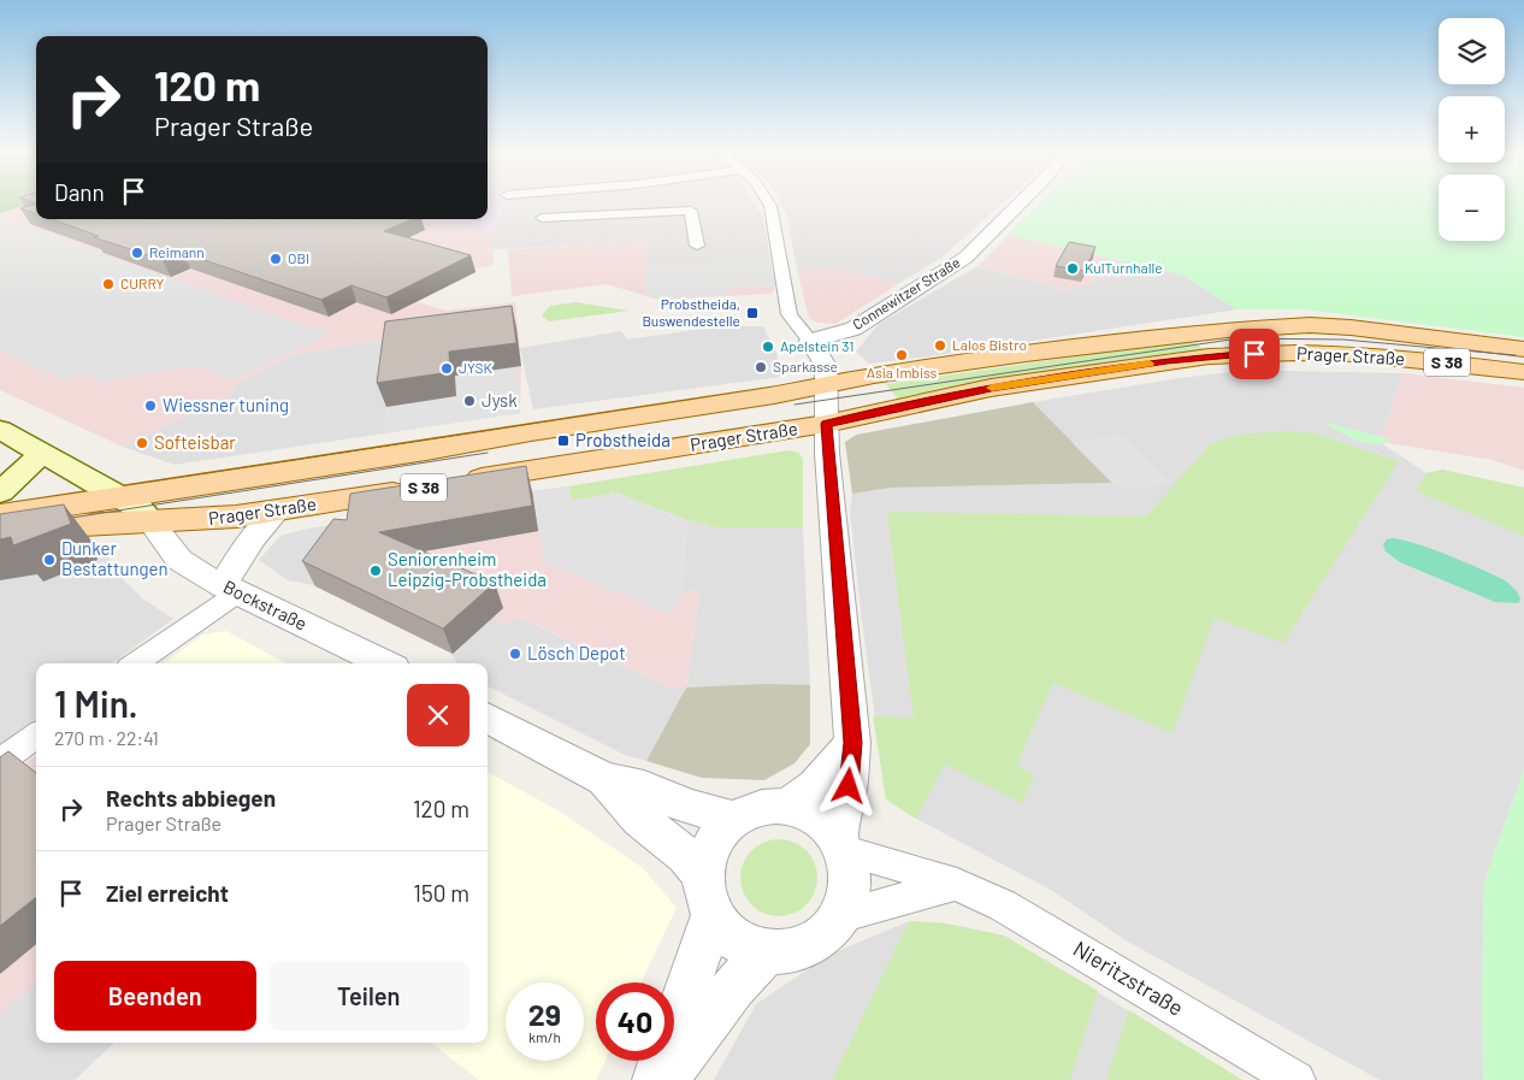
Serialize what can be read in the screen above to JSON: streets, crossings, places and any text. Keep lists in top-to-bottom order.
{
  "streets": {
    "main road": ["Prager Straße", "S 38"],
    "street": ["Connewitzer Straße", "Bockstraße", "Nieritzstraße"]
  },
  "crossings": [
    ["Prager Straße", "Bockstraße"]
  ],
  "places": {
    "other": [
      "Reimann",
      "OBI",
      "KulTurnhalle",
      "CURRY",
      "Lalos Bistro",
      "Apelstein 31",
      "Asia Imbiss",
      "Sparkasse",
      "JYSK",
      "Jysk",
      "Wiessner tuning",
      "Softeisbar",
      "Dunker Bestattungen",
      "Seniorenheim Leipzig-Probstheida",
      "Lösch Depot"
    ],
    "transit": ["Probstheida, Buswendestelle", "Probstheida"]
  },
  "page": {
    "map_buttons": ["+", "−"],
    "turn": ["120 m", "Prager Straße"],
    "then": "Dann",
    "heading": ["1 Min.", "270 m · 22:41"],
    "list": [
      {
        "name": "Rechts abbiegen",
        "note": "Prager Straße",
        "value": "120 m"
      },
      {
        "name": "Ziel erreicht",
        "value": "150 m"
      }
    ],
    "buttons": ["Beenden", "Teilen"],
    "speed": "29 km/h",
    "limit": "40"
  }
}
